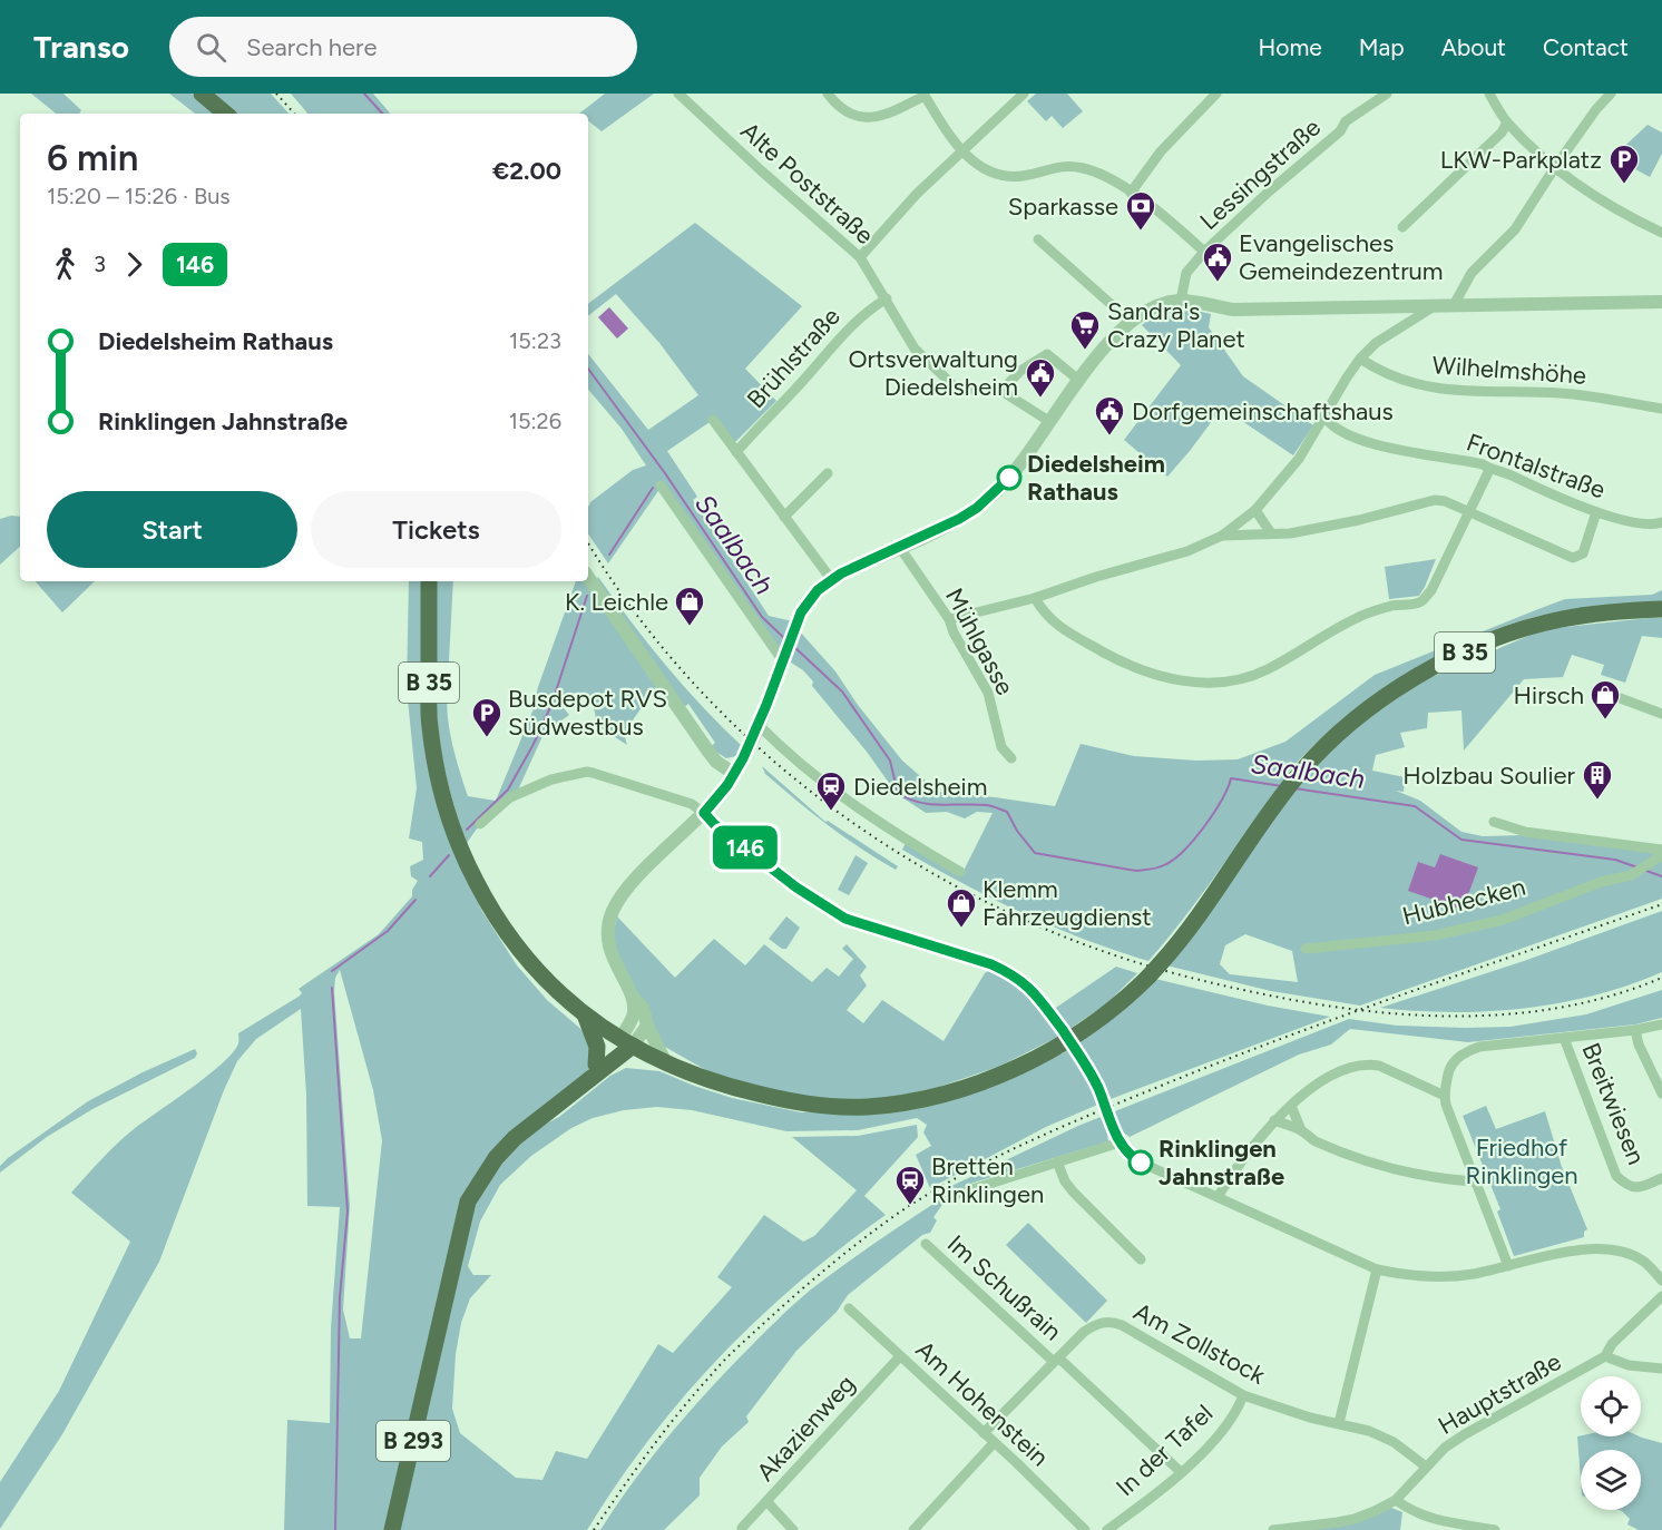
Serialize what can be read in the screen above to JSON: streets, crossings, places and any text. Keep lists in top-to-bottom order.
{
  "streets": {
    "main road": ["B 35", "B 293"],
    "street": [
      "Lessingstraße",
      "Alte Poststraße",
      "Brühlstraße",
      "Wilhelmshöhe",
      "Frontalstraße",
      "Mühlgasse",
      "Hubhecken",
      "Breitwiesen",
      "Im Schußrain",
      "Am Zollstock",
      "Hauptstraße",
      "Am Hohenstein",
      "Akazienweg",
      "In der Tafel"
    ]
  },
  "crossings": [
    ["Alte Poststraße", "Brühlstraße"],
    ["B 35", "B 293"],
    ["Im Schußrain", "Am Zollstock"],
    ["Im Schußrain", "In der Tafel"],
    ["Am Zollstock", "Hauptstraße"],
    ["Am Zollstock", "Am Hohenstein"],
    ["Am Zollstock", "In der Tafel"],
    ["Am Hohenstein", "Akazienweg"]
  ],
  "water": ["Saalbach"],
  "parks": ["Friedhof Rinklingen"],
  "places": {
    "parking": ["LKW-Parkplatz", "Busdepot RVS Südwestbus"],
    "bank": ["Sparkasse"],
    "public building": ["Evangelisches Gemeindezentrum", "Ortsverwaltung Diedelsheim", "Dorfgemeinschaftshaus"],
    "supermarket": ["Sandra's Crazy Planet"],
    "other": ["Diedelsheim Rathaus", "Rinklingen Jahnstraße"],
    "shop": ["K. Leichle", "Hirsch", "Klemm Fahrzeugdienst"],
    "building": ["Holzbau Soulier"],
    "station": ["Diedelsheim", "Bretten Rinklingen"]
  },
  "lines": ["bus line 146"],
  "page": {
    "header": "Transo",
    "search": "Search here",
    "nav": [
      "Home",
      "Map",
      "About",
      "Contact"
    ],
    "on_map": "146",
    "heading": ["6 min", "15:20 – 15:26 · Bus", "€2.00"],
    "legs": ["3", "146"],
    "list": [
      {
        "name": "Diedelsheim Rathaus",
        "value": "15:23"
      },
      {
        "name": "Rinklingen Jahnstraße",
        "value": "15:26"
      }
    ],
    "buttons": ["Start", "Tickets"]
  }
}
